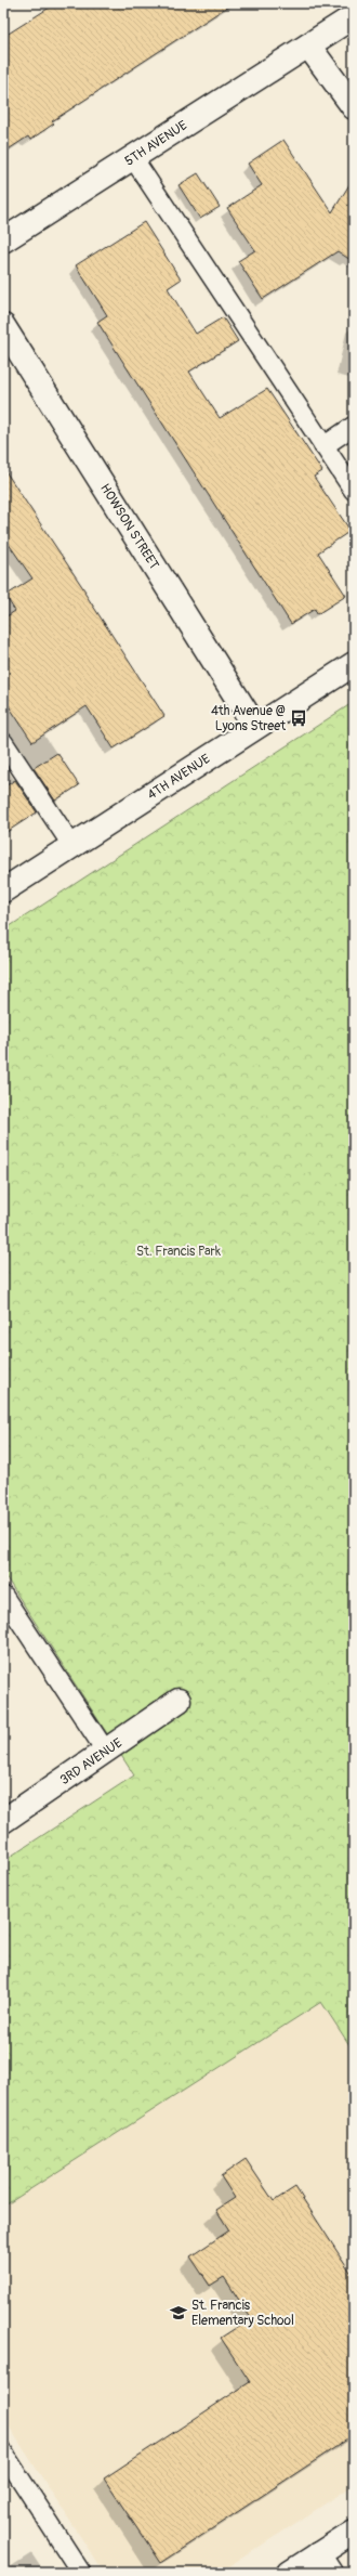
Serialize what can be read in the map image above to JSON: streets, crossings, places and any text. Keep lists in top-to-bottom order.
{
  "streets": {
    "street": [
      "5TH AVENUE",
      "HOWSON STREET",
      "4TH AVENUE",
      "3RD AVENUE"
    ]
  },
  "crossings": [
    ["HOWSON STREET", "4TH AVENUE"]
  ],
  "parks": ["St. Francis Park"],
  "places": {
    "bus stop": ["4th Avenue @ Lyons Street"],
    "school or university": ["St. Francis Elementary School"]
  }
}
